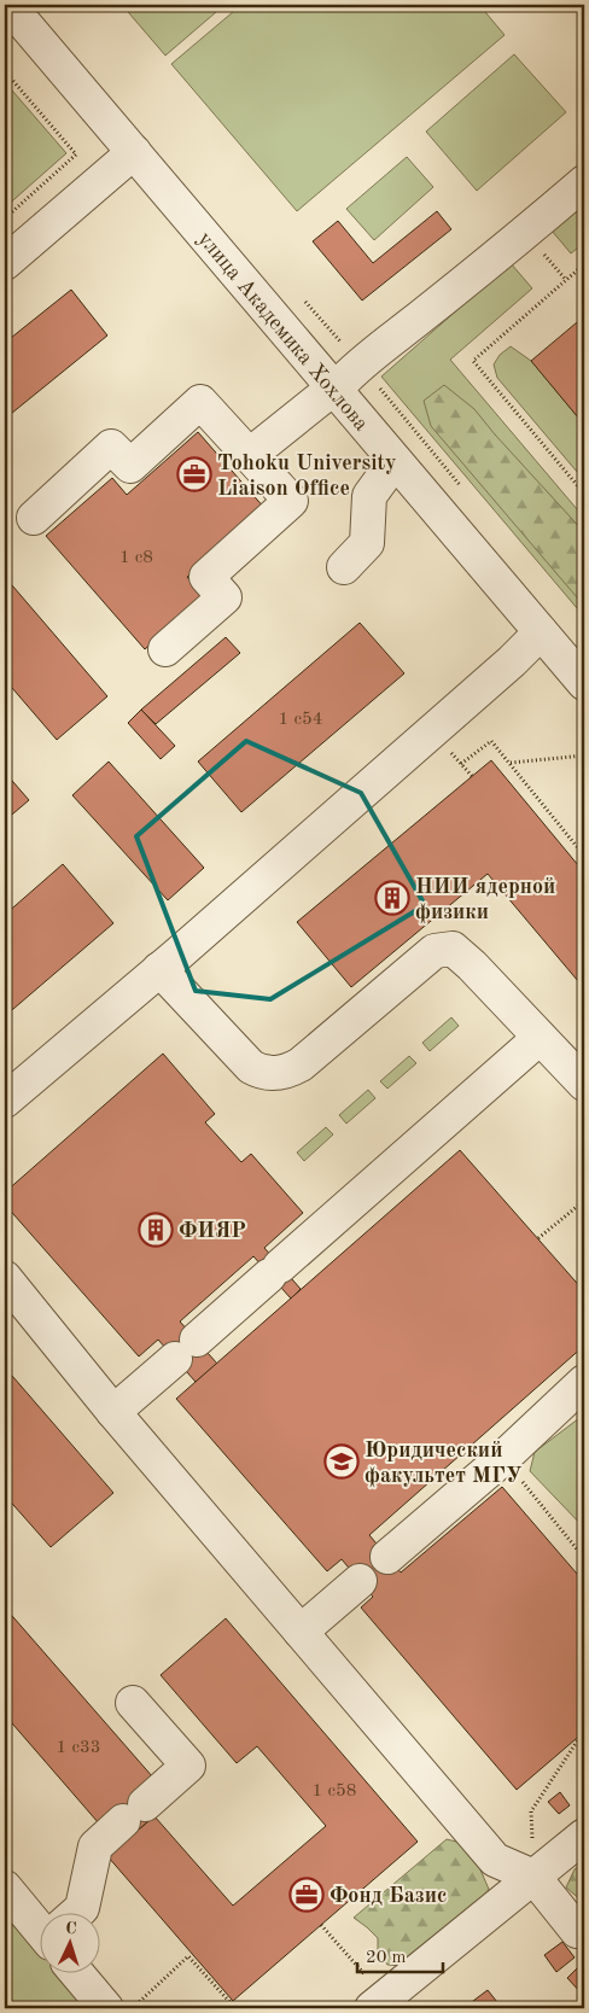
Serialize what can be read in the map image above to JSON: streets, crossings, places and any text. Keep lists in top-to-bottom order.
{
  "streets": {
    "street": ["улица Академика Хохлова"]
  },
  "places": {
    "office": ["Tohoku University Liaison Office", "Фонд Базис"],
    "building": ["НИИ ядерной физики", "ФИЯР"],
    "school or university": ["Юридический факультет МГУ"]
  },
  "house_numbers": [
    "1 с8",
    "1 с54",
    "1 с33",
    "1 с58"
  ],
  "scale_bar": "20 m",
  "north": "top"
}
